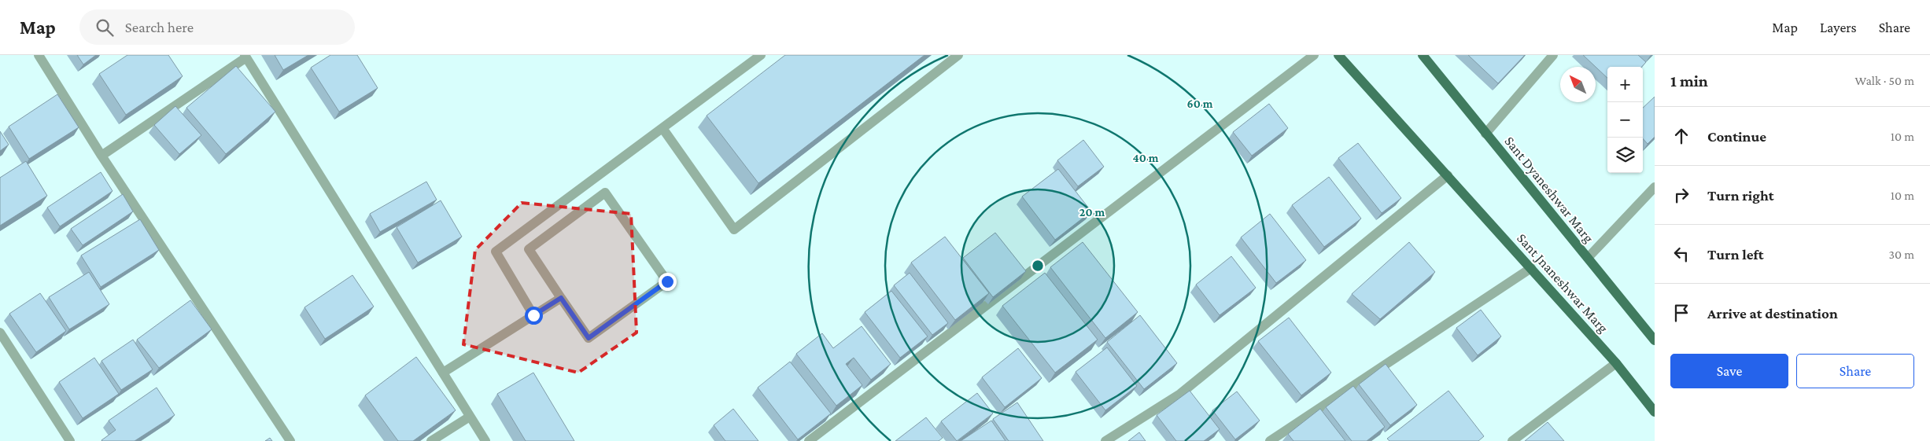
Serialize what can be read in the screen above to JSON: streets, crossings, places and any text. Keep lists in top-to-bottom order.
{
  "streets": {
    "main road": ["Sant Dyaneshwar Marg", "Sant Jnaneshwar Marg"]
  },
  "north": "top left",
  "page": {
    "header": "Map",
    "search": "Search here",
    "nav": ["Map", "Layers", "Share"],
    "heading": ["1 min", "Walk · 50 m"],
    "map_buttons": ["+", "−"],
    "list": [
      ["Continue", "10 m"],
      ["Turn right", "10 m"],
      ["Turn left", "30 m"],
      "Arrive at destination"
    ],
    "buttons": ["Save", "Share"]
  },
  "rings": ["60 m", "40 m", "20 m"]
}
